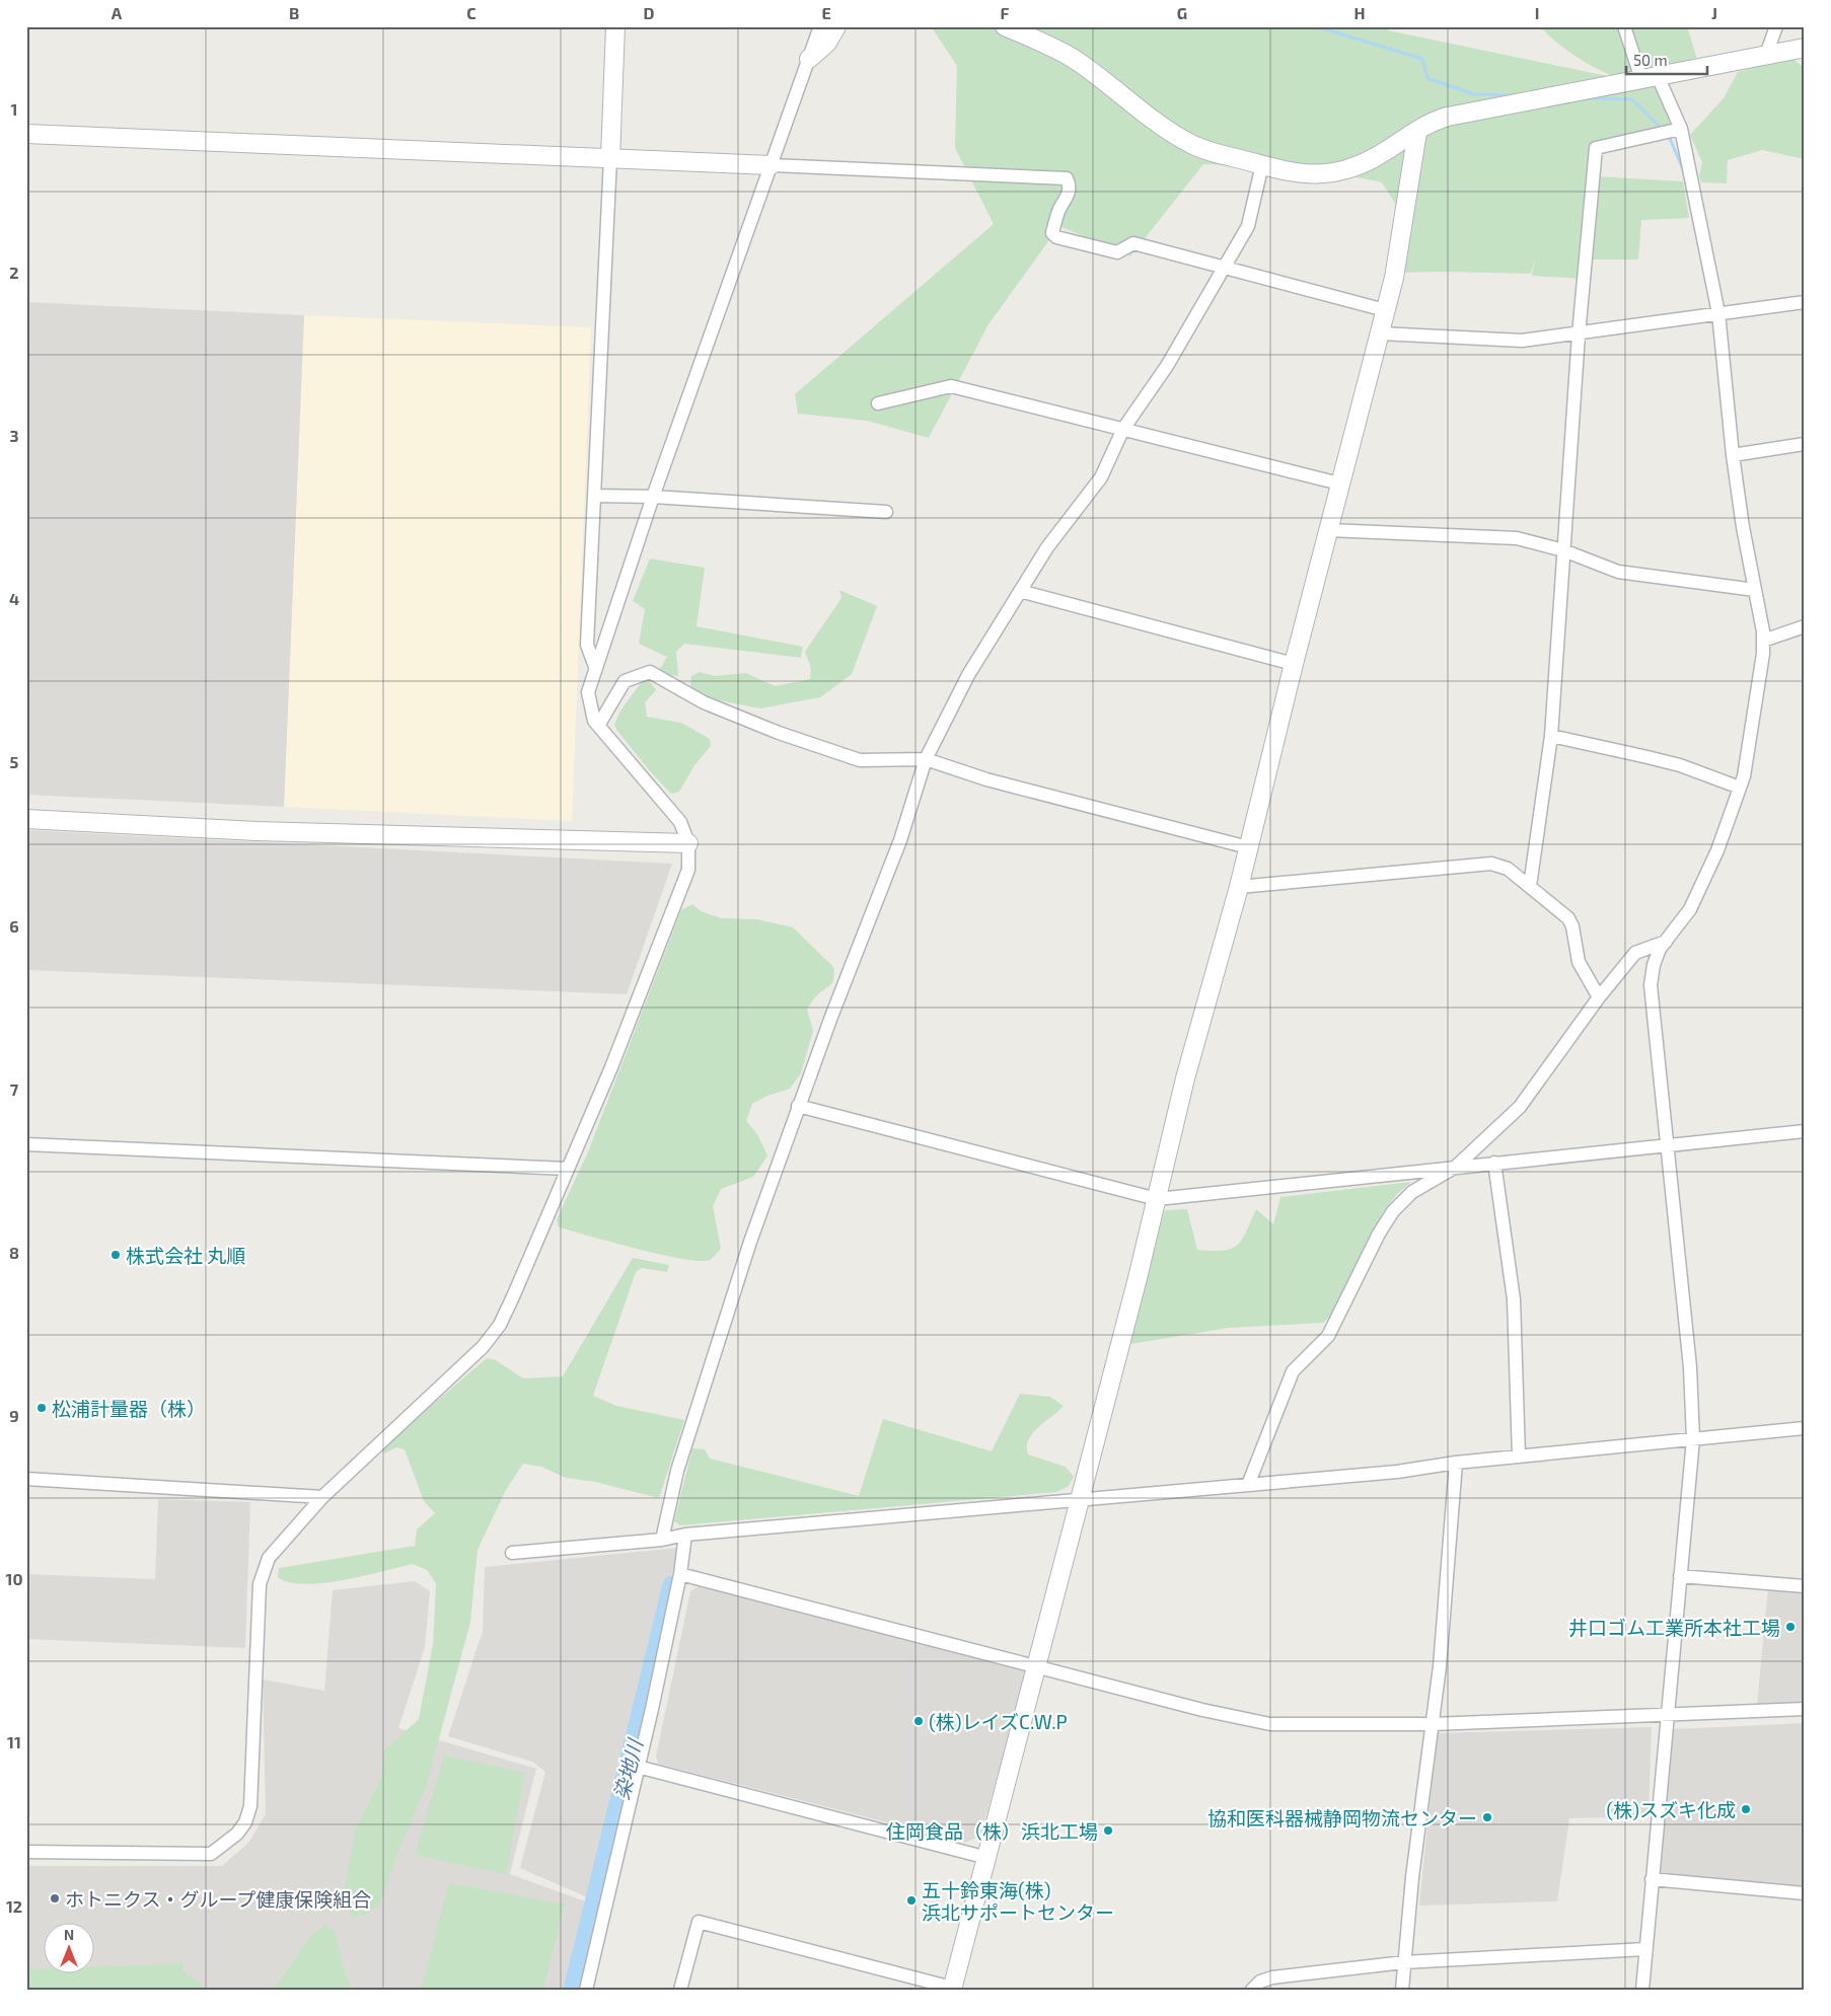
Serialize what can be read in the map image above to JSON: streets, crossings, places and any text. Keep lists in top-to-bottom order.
{
  "water": ["染地川"],
  "places": [
    "株式会社 丸順",
    "松浦計量器（株）",
    "井口ゴム工業所本社工場",
    "(株)レイズC.W.P",
    "(株)スズキ化成",
    "協和医科器械静岡物流センター",
    "住岡食品（株）浜北工場",
    "ホトニクス・グループ健康保険組合",
    "五十鈴東海(株) 浜北サポートセンター"
  ],
  "scale_bar": "50 m",
  "north": "top",
  "grid": {
    "columns": [
      "A",
      "B",
      "C",
      "D",
      "E",
      "F",
      "G",
      "H",
      "I",
      "J"
    ],
    "rows": [
      "1",
      "2",
      "3",
      "4",
      "5",
      "6",
      "7",
      "8",
      "9",
      "10",
      "11",
      "12"
    ]
  }
}
